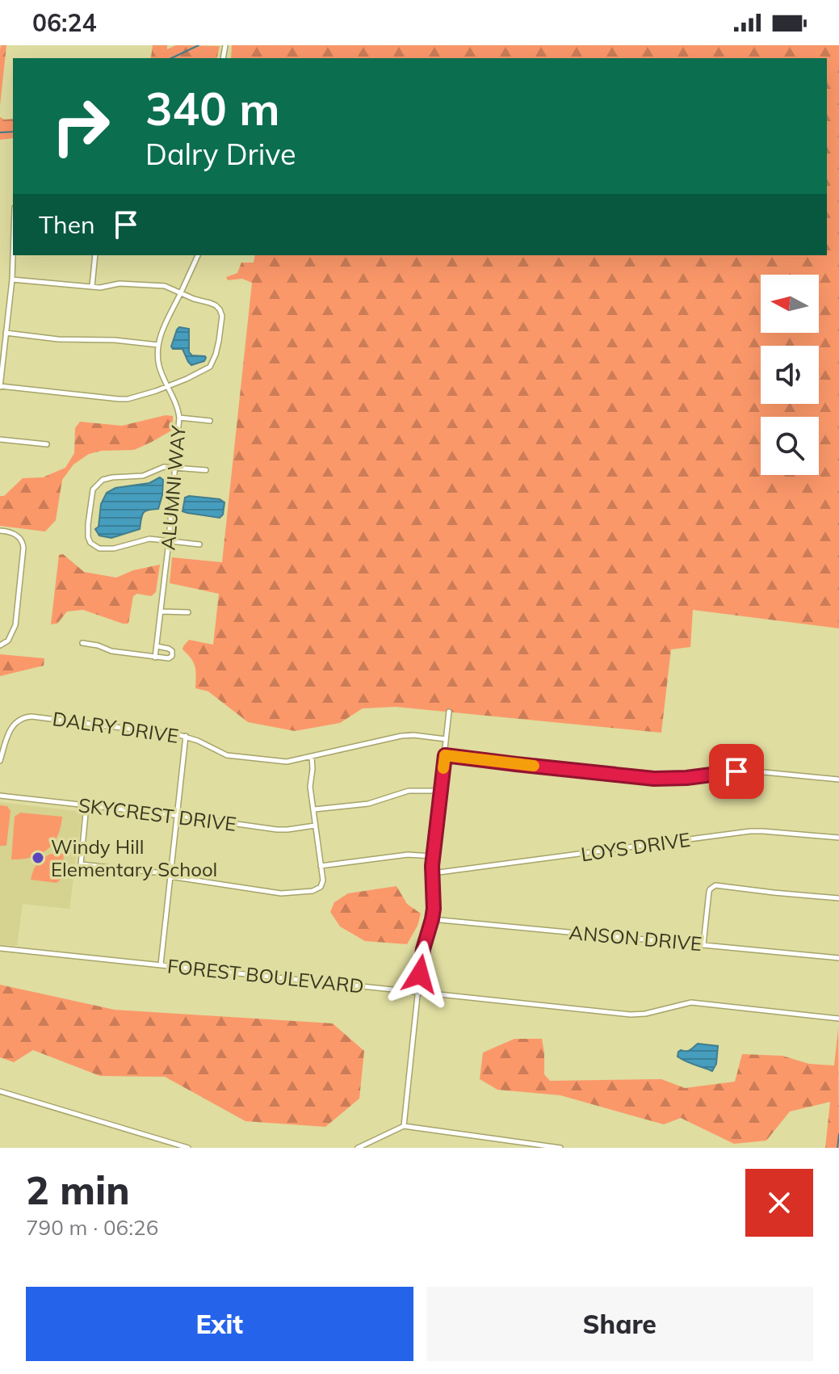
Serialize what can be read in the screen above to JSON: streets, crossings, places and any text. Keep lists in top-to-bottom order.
{
  "streets": {
    "street": [
      "ALUMNI WAY",
      "DALRY DRIVE",
      "SKYCREST DRIVE",
      "LOYS DRIVE",
      "ANSON DRIVE",
      "FOREST BOULEVARD"
    ]
  },
  "places": ["Windy Hill Elementary School"],
  "north": "left",
  "page": {
    "status": "06:24",
    "turn": ["340 m", "Dalry Drive"],
    "then": "Then",
    "heading": ["2 min", "790 m · 06:26"],
    "buttons": ["Exit", "Share"]
  }
}
